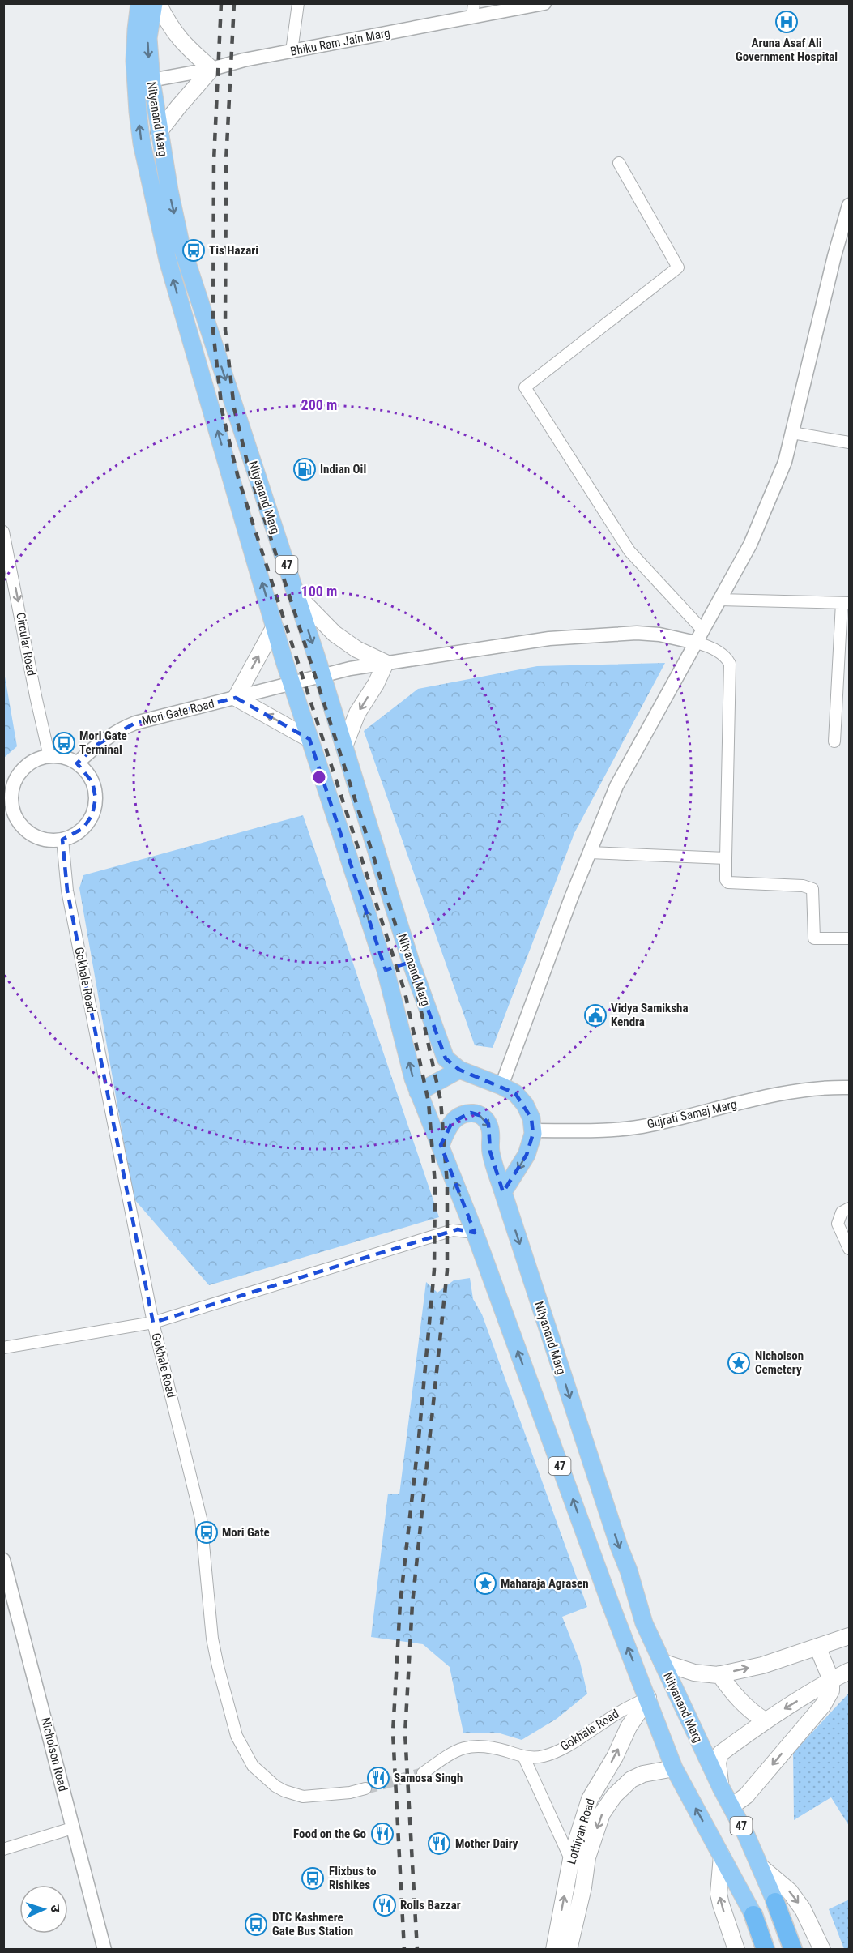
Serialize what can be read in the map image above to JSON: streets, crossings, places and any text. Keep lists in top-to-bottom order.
{
  "streets": {
    "main road": ["Nityanand Marg", "47", "Lothiyan Road"],
    "street": [
      "Bhiku Ram Jain Marg",
      "Circular Road",
      "Mori Gate Road",
      "Gokhale Road",
      "Gujrati Samaj Marg",
      "Nicholson Road"
    ]
  },
  "crossings": [
    ["Bhiku Ram Jain Marg", "Nityanand Marg"],
    ["Nityanand Marg", "Mori Gate Road"],
    ["Nityanand Marg", "Gokhale Road"],
    ["Nityanand Marg", "Gujrati Samaj Marg"],
    ["Nityanand Marg", "Lothiyan Road"],
    ["Circular Road", "Mori Gate Road"],
    ["Circular Road", "Gokhale Road"],
    ["Mori Gate Road", "Gokhale Road"],
    ["Gokhale Road", "Lothiyan Road"]
  ],
  "one_way": ["Circular Road"],
  "places": {
    "hospital": ["Aruna Asaf Ali Government Hospital"],
    "bus stop": [
      "Tis Hazari",
      "Mori Gate Terminal",
      "Mori Gate",
      "Flixbus to Rishikes",
      "DTC Kashmere Gate Bus Station"
    ],
    "fuel station": ["Indian Oil"],
    "public building": ["Vidya Samiksha Kendra"],
    "place": ["Nicholson Cemetery", "Maharaja Agrasen"],
    "restaurant": [
      "Samosa Singh",
      "Food on the Go",
      "Mother Dairy",
      "Rolls Bazzar"
    ]
  },
  "north": "right",
  "rings": ["200 m", "100 m"]
}
